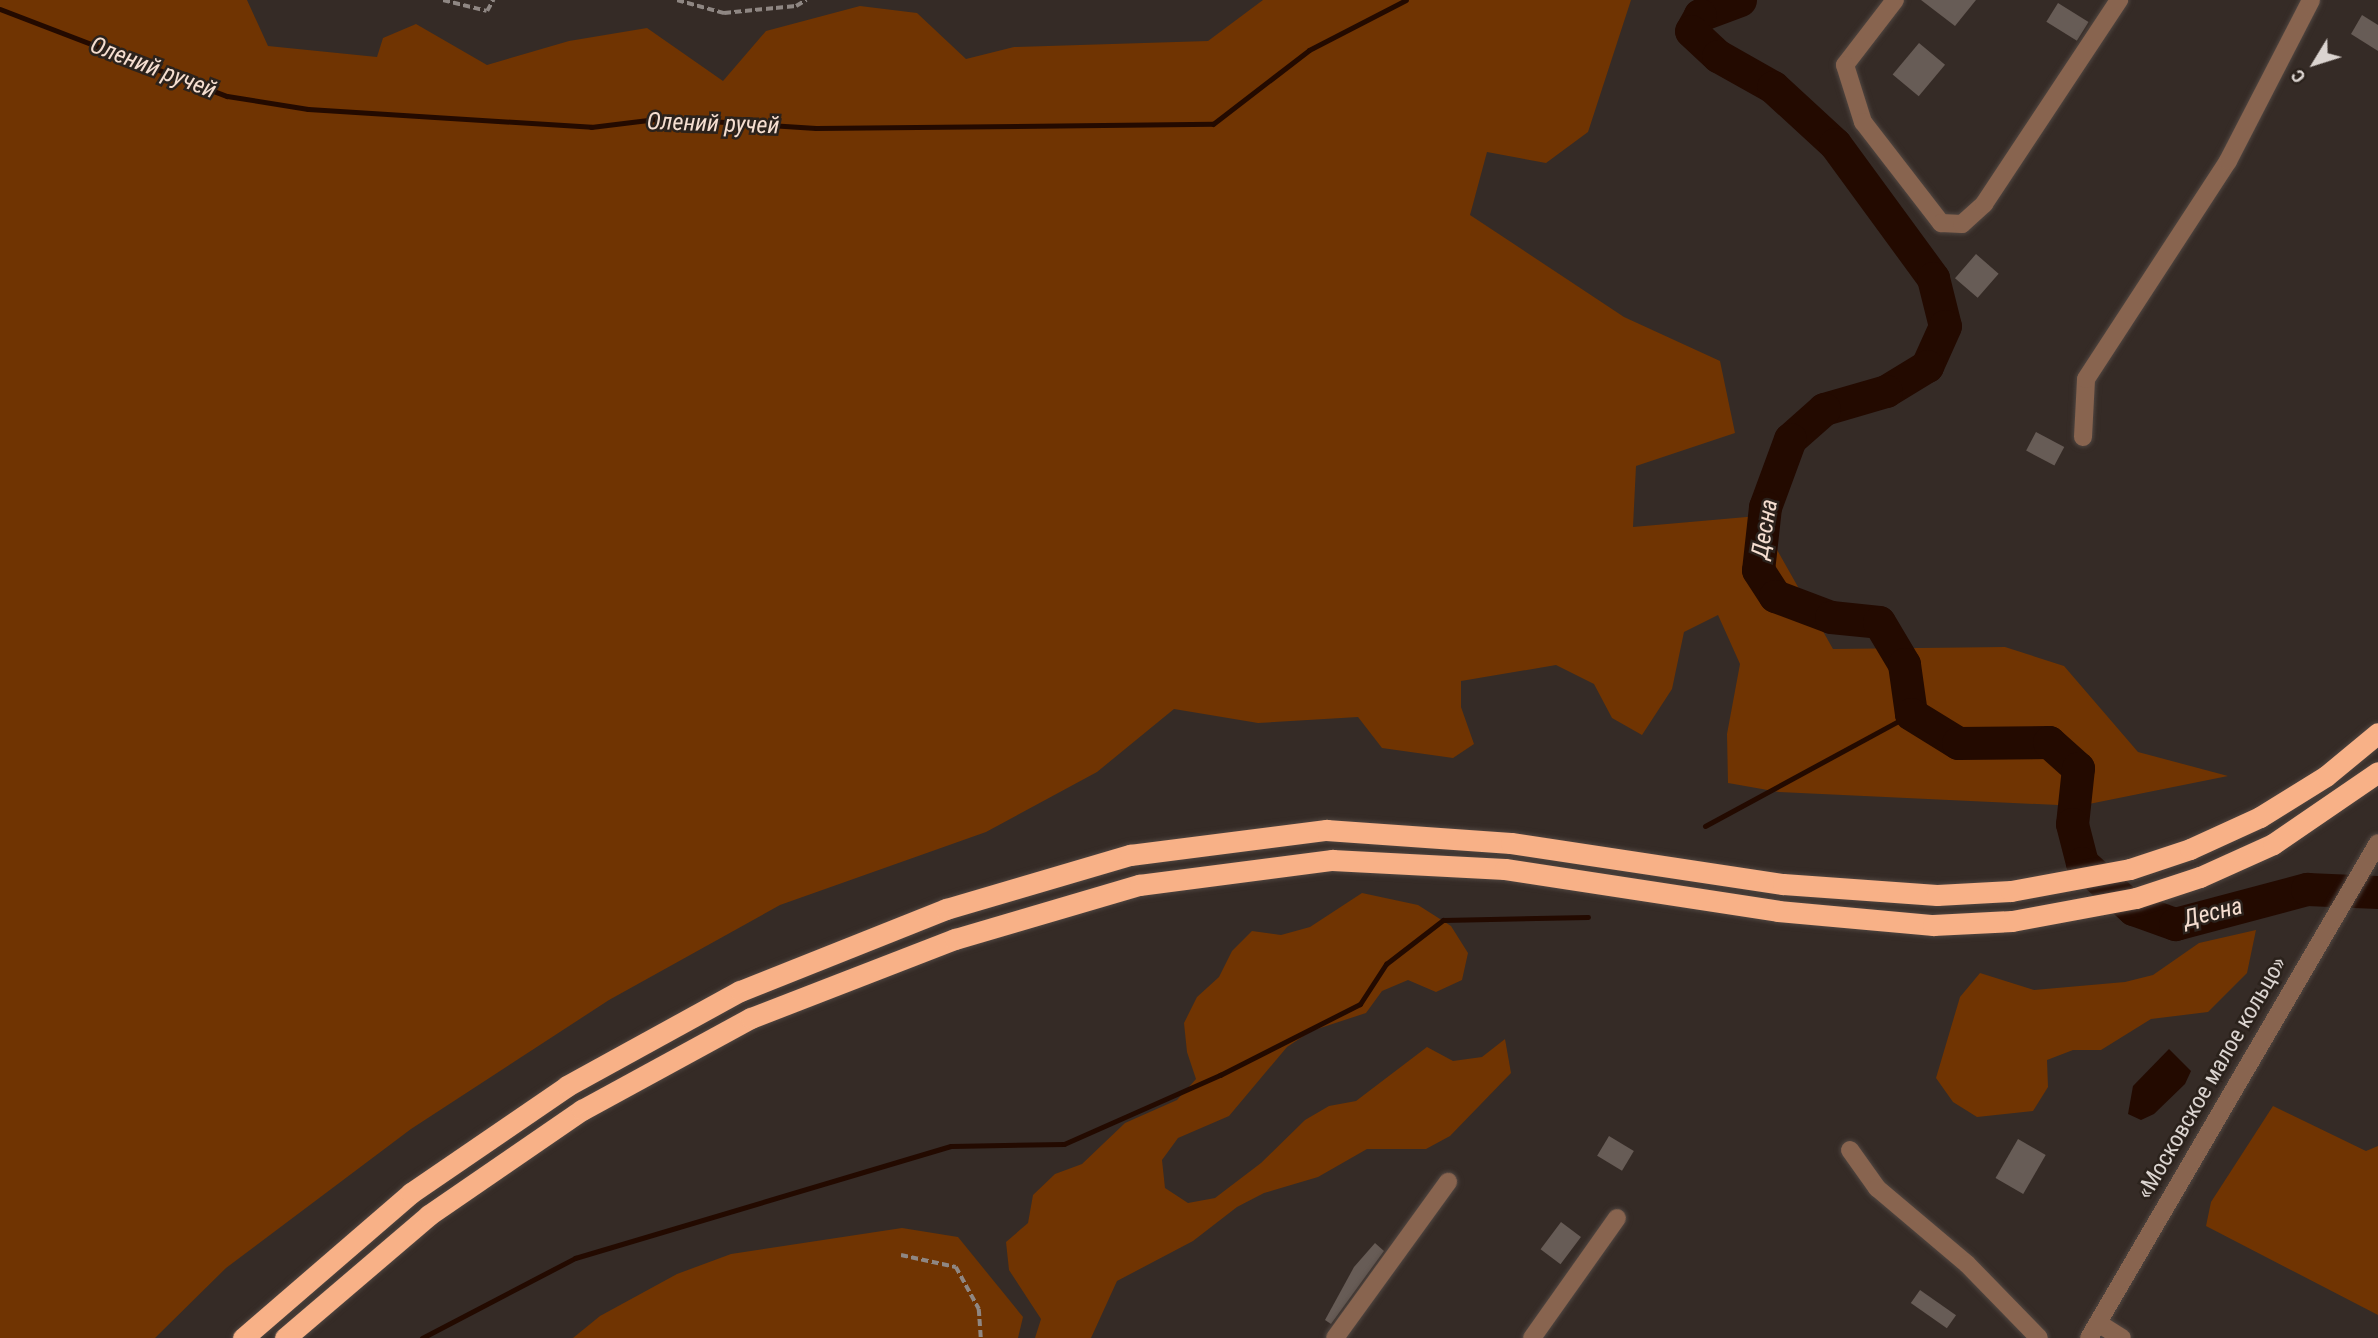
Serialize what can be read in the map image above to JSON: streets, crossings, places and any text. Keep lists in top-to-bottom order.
{
  "streets": {
    "street": ["«Московское малое кольцо»"]
  },
  "water": ["Олений ручей", "Десна"],
  "north": "bottom left"
}
